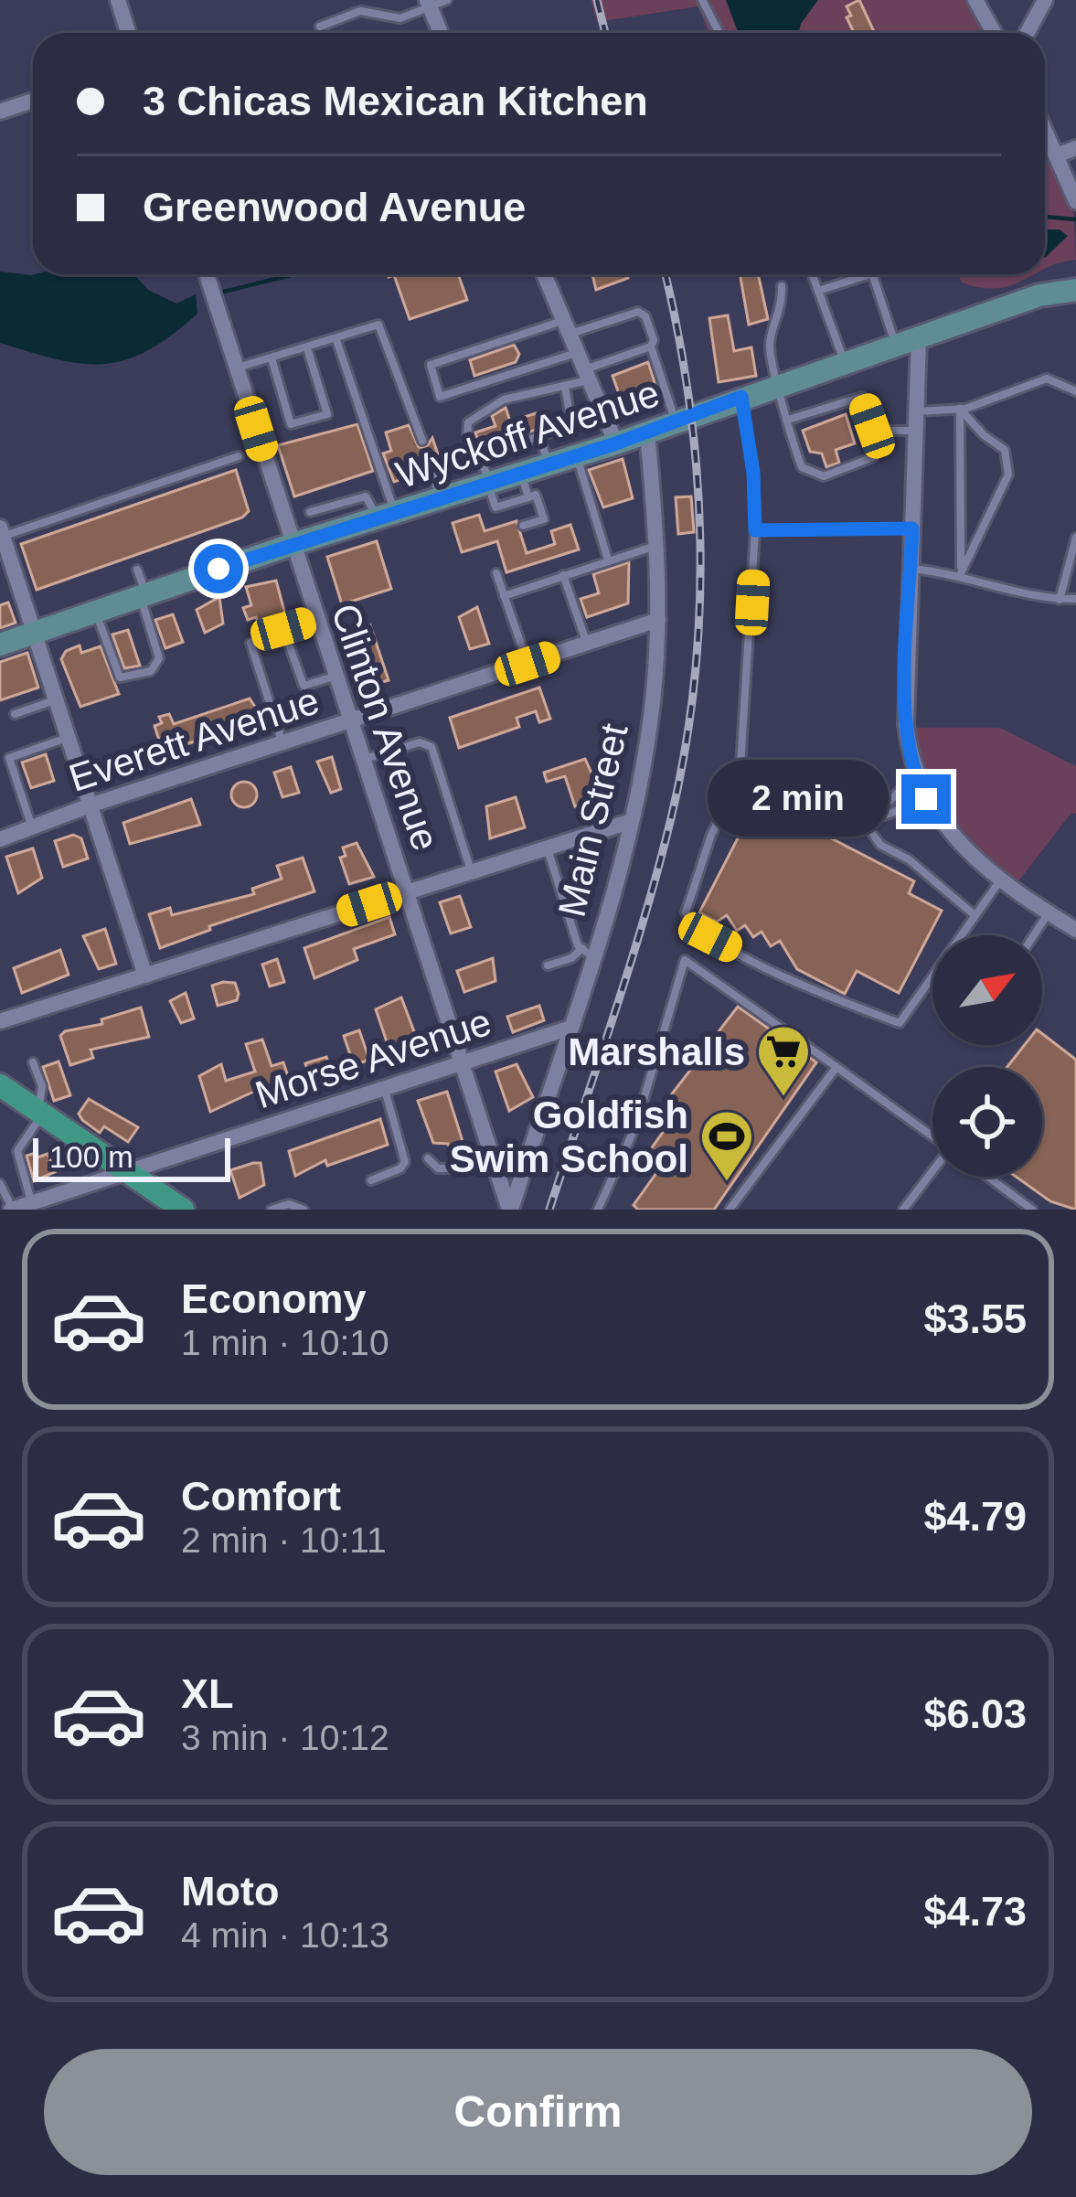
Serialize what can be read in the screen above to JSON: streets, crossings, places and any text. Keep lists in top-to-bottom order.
{
  "streets": {
    "main road": ["Wyckoff Avenue"],
    "street": [
      "Clinton Avenue",
      "Everett Avenue",
      "Main Street",
      "Morse Avenue"
    ]
  },
  "crossings": [
    ["Wyckoff Avenue", "Clinton Avenue"],
    ["Wyckoff Avenue", "Main Street"],
    ["Clinton Avenue", "Everett Avenue"],
    ["Clinton Avenue", "Main Street"],
    ["Clinton Avenue", "Morse Avenue"],
    ["Everett Avenue", "Main Street"],
    ["Main Street", "Morse Avenue"]
  ],
  "places": {
    "supermarket": ["Marshalls"],
    "sports": ["Goldfish Swim School"]
  },
  "scale_bar": "100 m",
  "north": "top right",
  "page": {
    "banner": ["3 Chicas Mexican Kitchen", "Greenwood Avenue"],
    "bubble": "2 min",
    "scale": "100 m",
    "list": [
      {
        "name": "Economy",
        "note": "1 min · 10:10",
        "value": "$3.55"
      },
      {
        "name": "Comfort",
        "note": "2 min · 10:11",
        "value": "$4.79"
      },
      {
        "name": "XL",
        "note": "3 min · 10:12",
        "value": "$6.03"
      },
      {
        "name": "Moto",
        "note": "4 min · 10:13",
        "value": "$4.73"
      }
    ],
    "buttons": "Confirm"
  }
}
